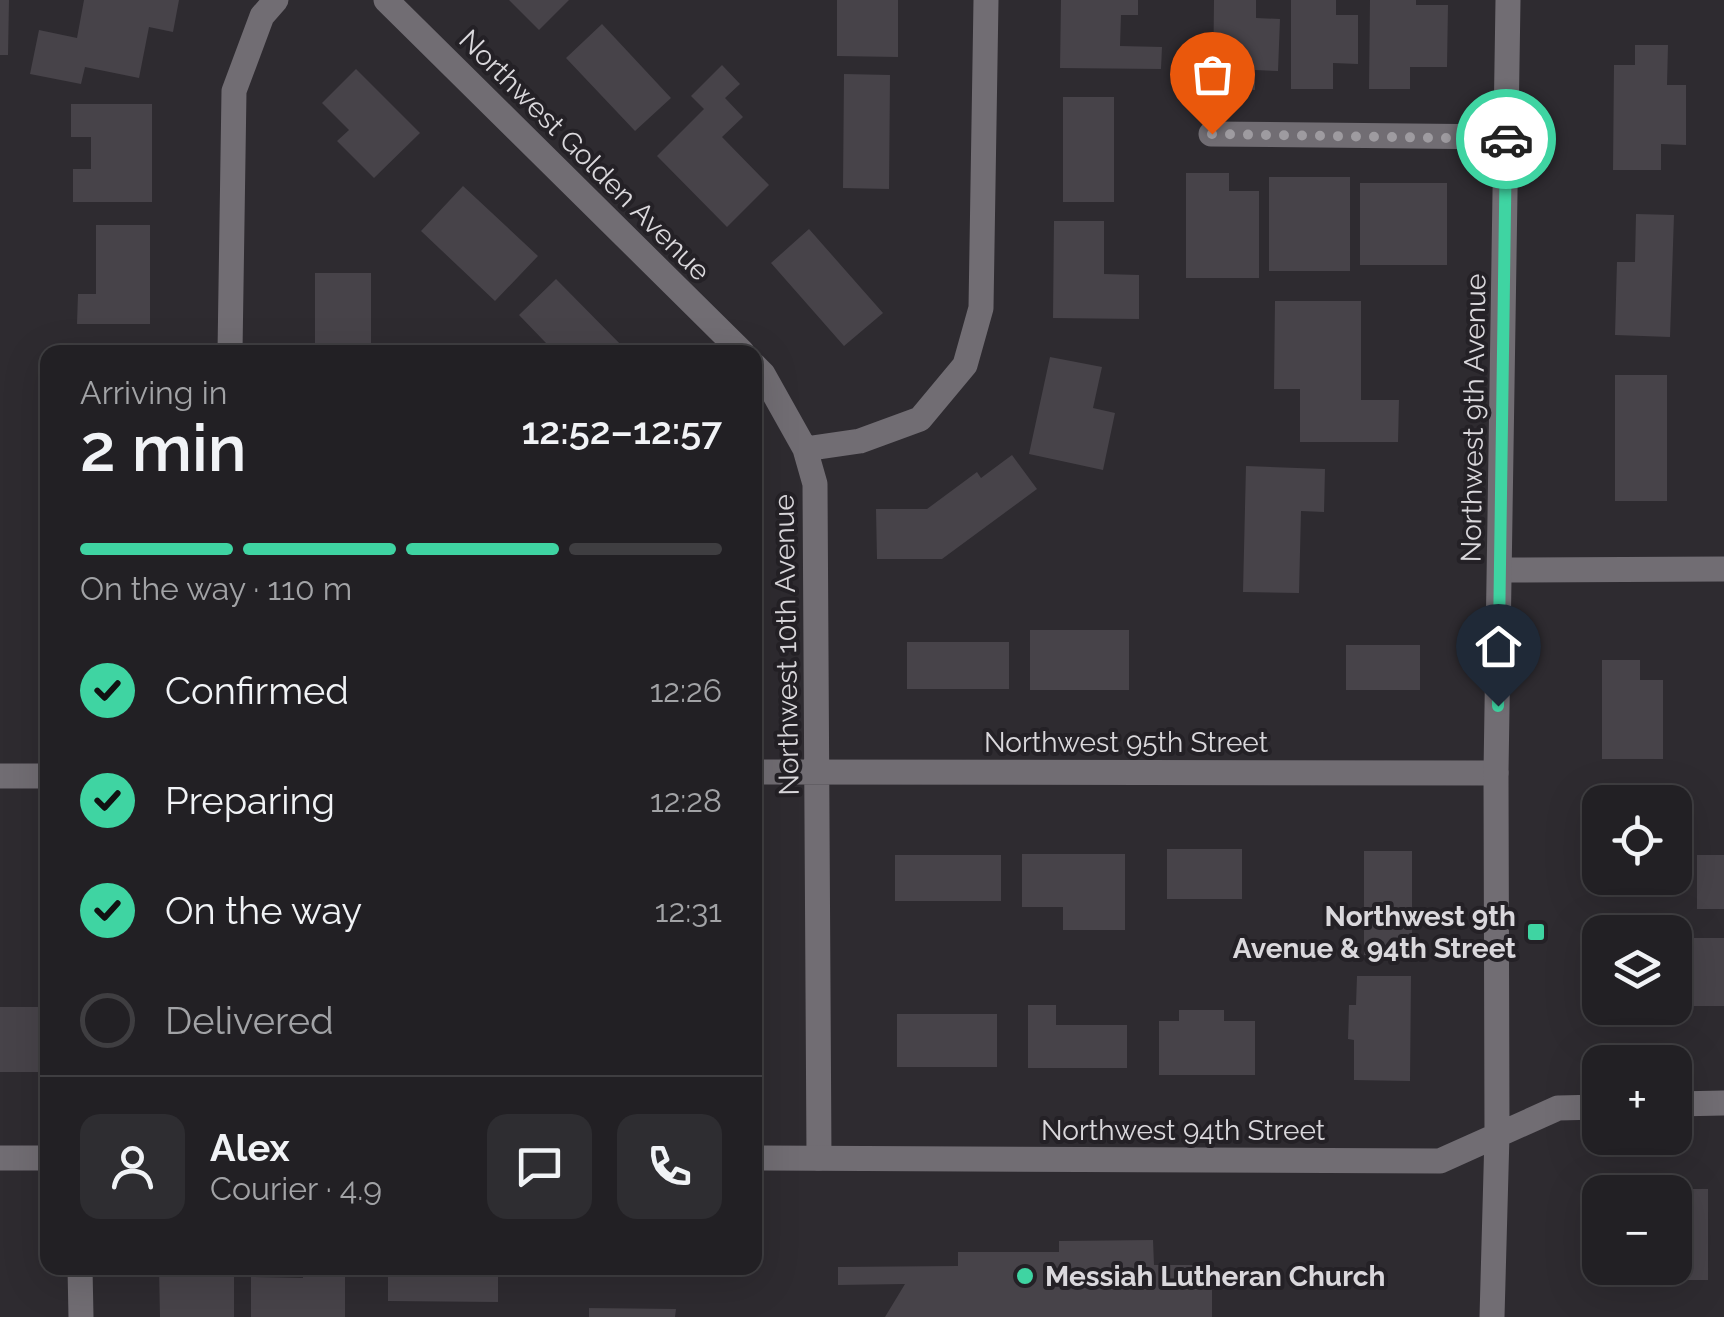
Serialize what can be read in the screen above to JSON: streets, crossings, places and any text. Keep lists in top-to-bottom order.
{
  "streets": {
    "street": [
      "Northwest Golden Avenue",
      "Northwest 9th Avenue",
      "Northwest 10th Avenue",
      "Northwest 95th Street",
      "Northwest 94th Street"
    ]
  },
  "crossings": [
    ["Northwest 9th Avenue", "Northwest 95th Street"],
    ["Northwest 9th Avenue", "Northwest 94th Street"],
    ["Northwest 10th Avenue", "Northwest 95th Street"],
    ["Northwest 10th Avenue", "Northwest 94th Street"]
  ],
  "places": {
    "transit": ["Northwest 9th Avenue & 94th Street"],
    "other": ["Messiah Lutheran Church"]
  },
  "page": {
    "heading": ["2 min", "Arriving in", "12:52–12:57"],
    "panel": ["Alex", "Courier · 4.9"],
    "bar": "On the way · 110 m",
    "list": [
      ["Confirmed", "12:26"],
      ["Preparing", "12:28"],
      ["On the way", "12:31"],
      "Delivered"
    ],
    "map_buttons": ["+", "−"]
  }
}
